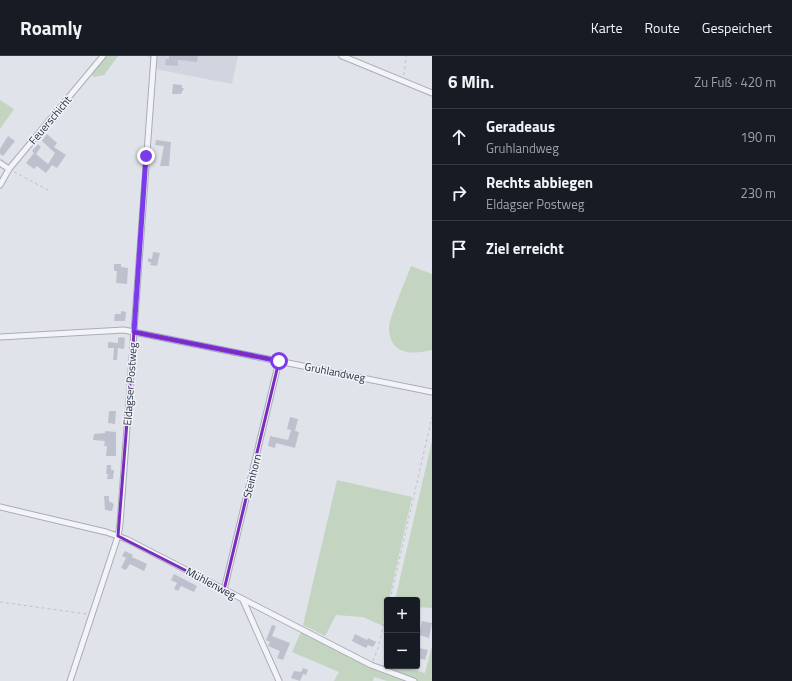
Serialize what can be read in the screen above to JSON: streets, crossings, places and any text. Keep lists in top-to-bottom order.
{
  "streets": {
    "street": [
      "Feuerschicht",
      "Gruhlandweg",
      "Eldagser Postweg",
      "Steinhorn",
      "Mühlenweg"
    ]
  },
  "crossings": [
    ["Gruhlandweg", "Eldagser Postweg"],
    ["Gruhlandweg", "Steinhorn"],
    ["Eldagser Postweg", "Mühlenweg"],
    ["Steinhorn", "Mühlenweg"]
  ],
  "page": {
    "header": "Roamly",
    "nav": ["Karte", "Route", "Gespeichert"],
    "heading": ["6 Min.", "Zu Fuß · 420 m"],
    "list": [
      ["Geradeaus", "Gruhlandweg", "190 m"],
      ["Rechts abbiegen", "Eldagser Postweg", "230 m"],
      "Ziel erreicht"
    ],
    "map_buttons": ["+", "−"]
  }
}
